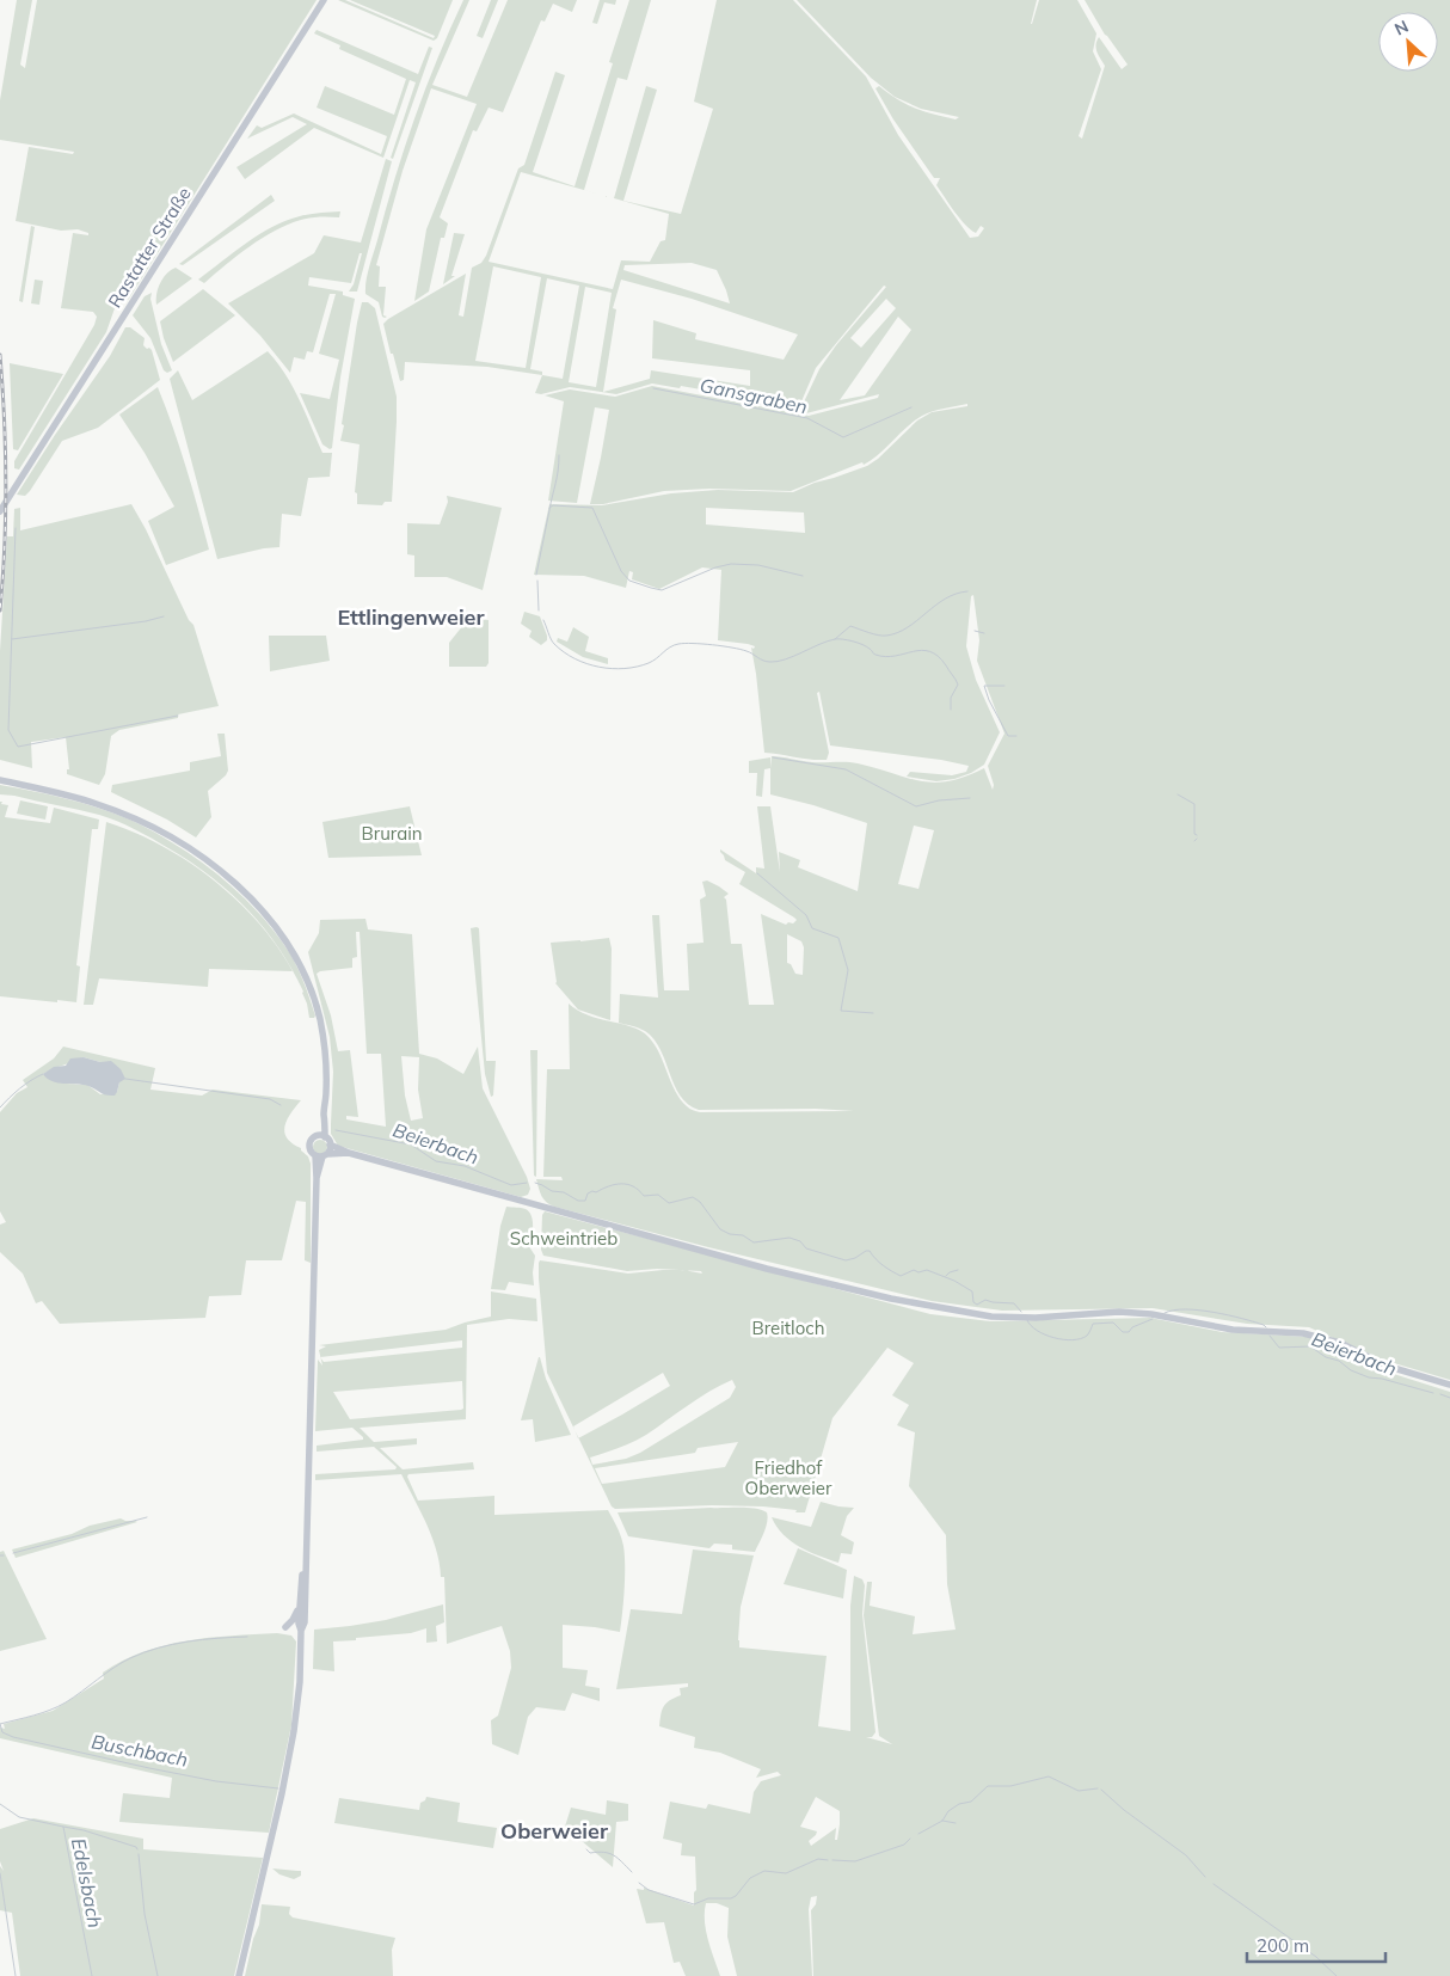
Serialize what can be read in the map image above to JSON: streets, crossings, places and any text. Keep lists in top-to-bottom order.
{
  "streets": {
    "main road": ["Rastatter Straße"]
  },
  "districts": ["Ettlingenweier", "Oberweier"],
  "water": [
    "Gansgraben",
    "Beierbach",
    "Buschbach",
    "Edelsbach"
  ],
  "parks": [
    "Brurain",
    "Schweintrieb",
    "Breitloch",
    "Friedhof Oberweier"
  ],
  "scale_bar": "200 m",
  "north": "top left"
}
